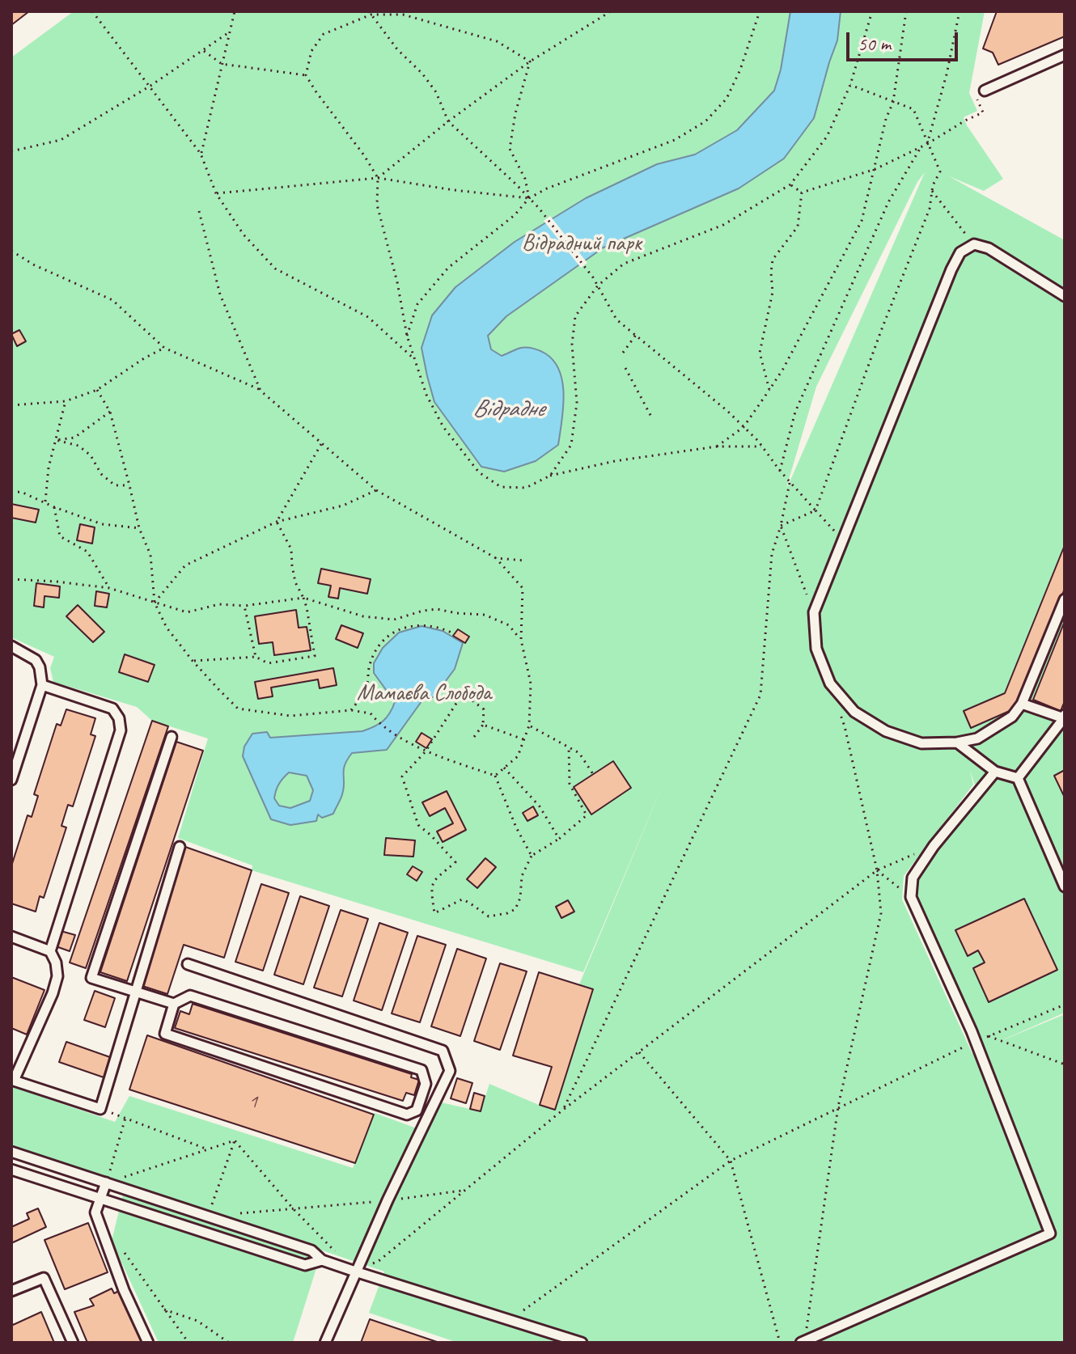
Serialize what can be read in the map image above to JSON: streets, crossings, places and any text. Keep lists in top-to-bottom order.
{
  "water": ["Відрадне"],
  "parks": ["Відрадний парк", "Мамаєва Слобода"],
  "house_numbers": ["1"],
  "scale_bar": "50 m"
}
